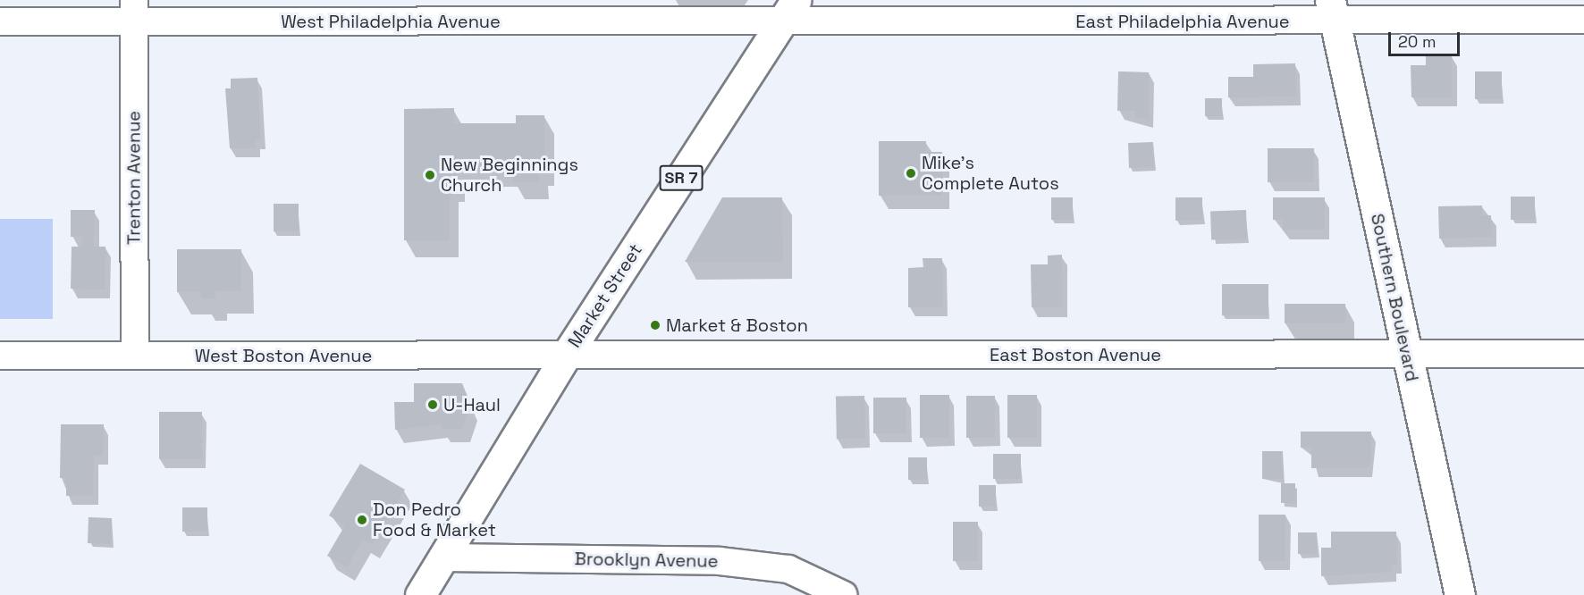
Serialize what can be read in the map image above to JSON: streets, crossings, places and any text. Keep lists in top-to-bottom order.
{
  "streets": {
    "main road": ["SR 7", "Market Street", "Southern Boulevard"],
    "street": [
      "West Philadelphia Avenue",
      "East Philadelphia Avenue",
      "Trenton Avenue",
      "East Boston Avenue",
      "West Boston Avenue",
      "Brooklyn Avenue"
    ]
  },
  "crossings": [
    ["West Philadelphia Avenue", "East Philadelphia Avenue"],
    ["West Philadelphia Avenue", "Trenton Avenue"],
    ["West Philadelphia Avenue", "Market Street"],
    ["East Philadelphia Avenue", "Market Street"],
    ["East Philadelphia Avenue", "Southern Boulevard"],
    ["Trenton Avenue", "West Boston Avenue"],
    ["Market Street", "East Boston Avenue"],
    ["Market Street", "West Boston Avenue"],
    ["Market Street", "Brooklyn Avenue"],
    ["Southern Boulevard", "East Boston Avenue"],
    ["East Boston Avenue", "West Boston Avenue"]
  ],
  "places": [
    "Mike's Complete Autos",
    "New Beginnings Church",
    "Market & Boston",
    "U-Haul",
    "Don Pedro Food & Market"
  ],
  "scale_bar": "20 m"
}
